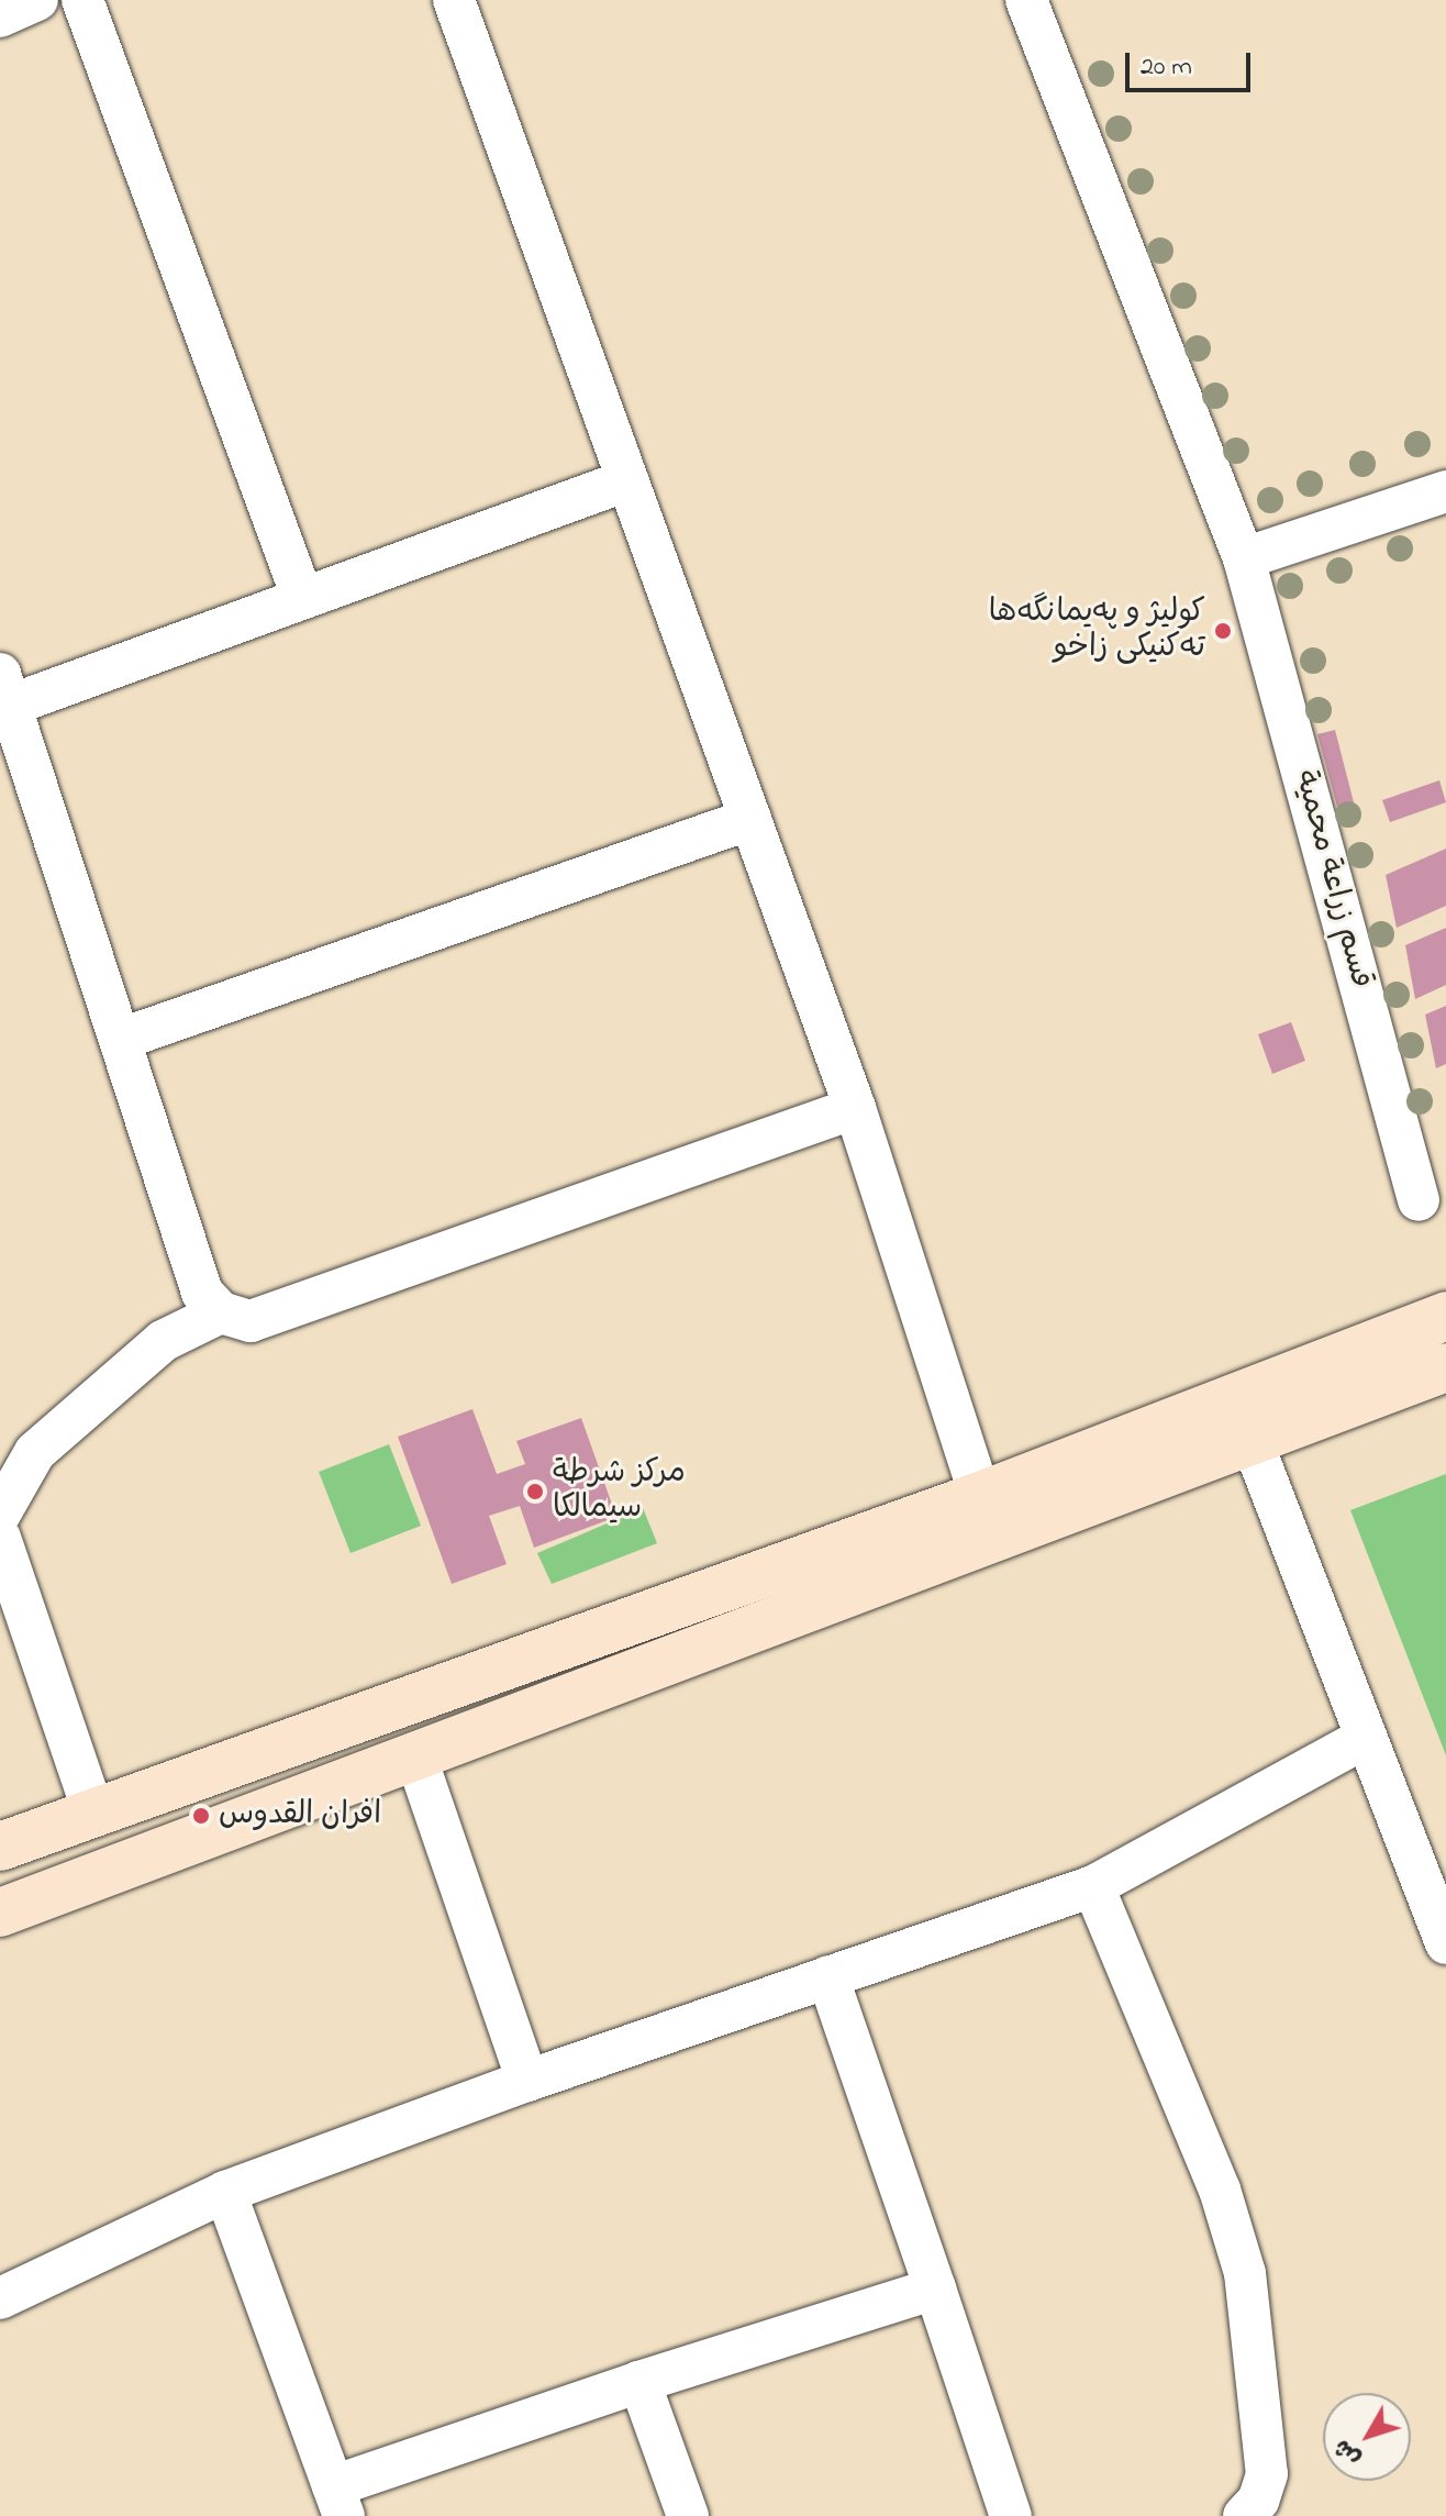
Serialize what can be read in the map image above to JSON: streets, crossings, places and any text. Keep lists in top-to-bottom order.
{
  "streets": {
    "street": ["قسم زراعة محمية"]
  },
  "places": ["كوليژ و په‌يمانگه‌ها ته‌كنيكى زاخو", "مركز شرطة سيمالكا", "افران القدوس"],
  "scale_bar": "20 m",
  "north": "bottom left"
}
